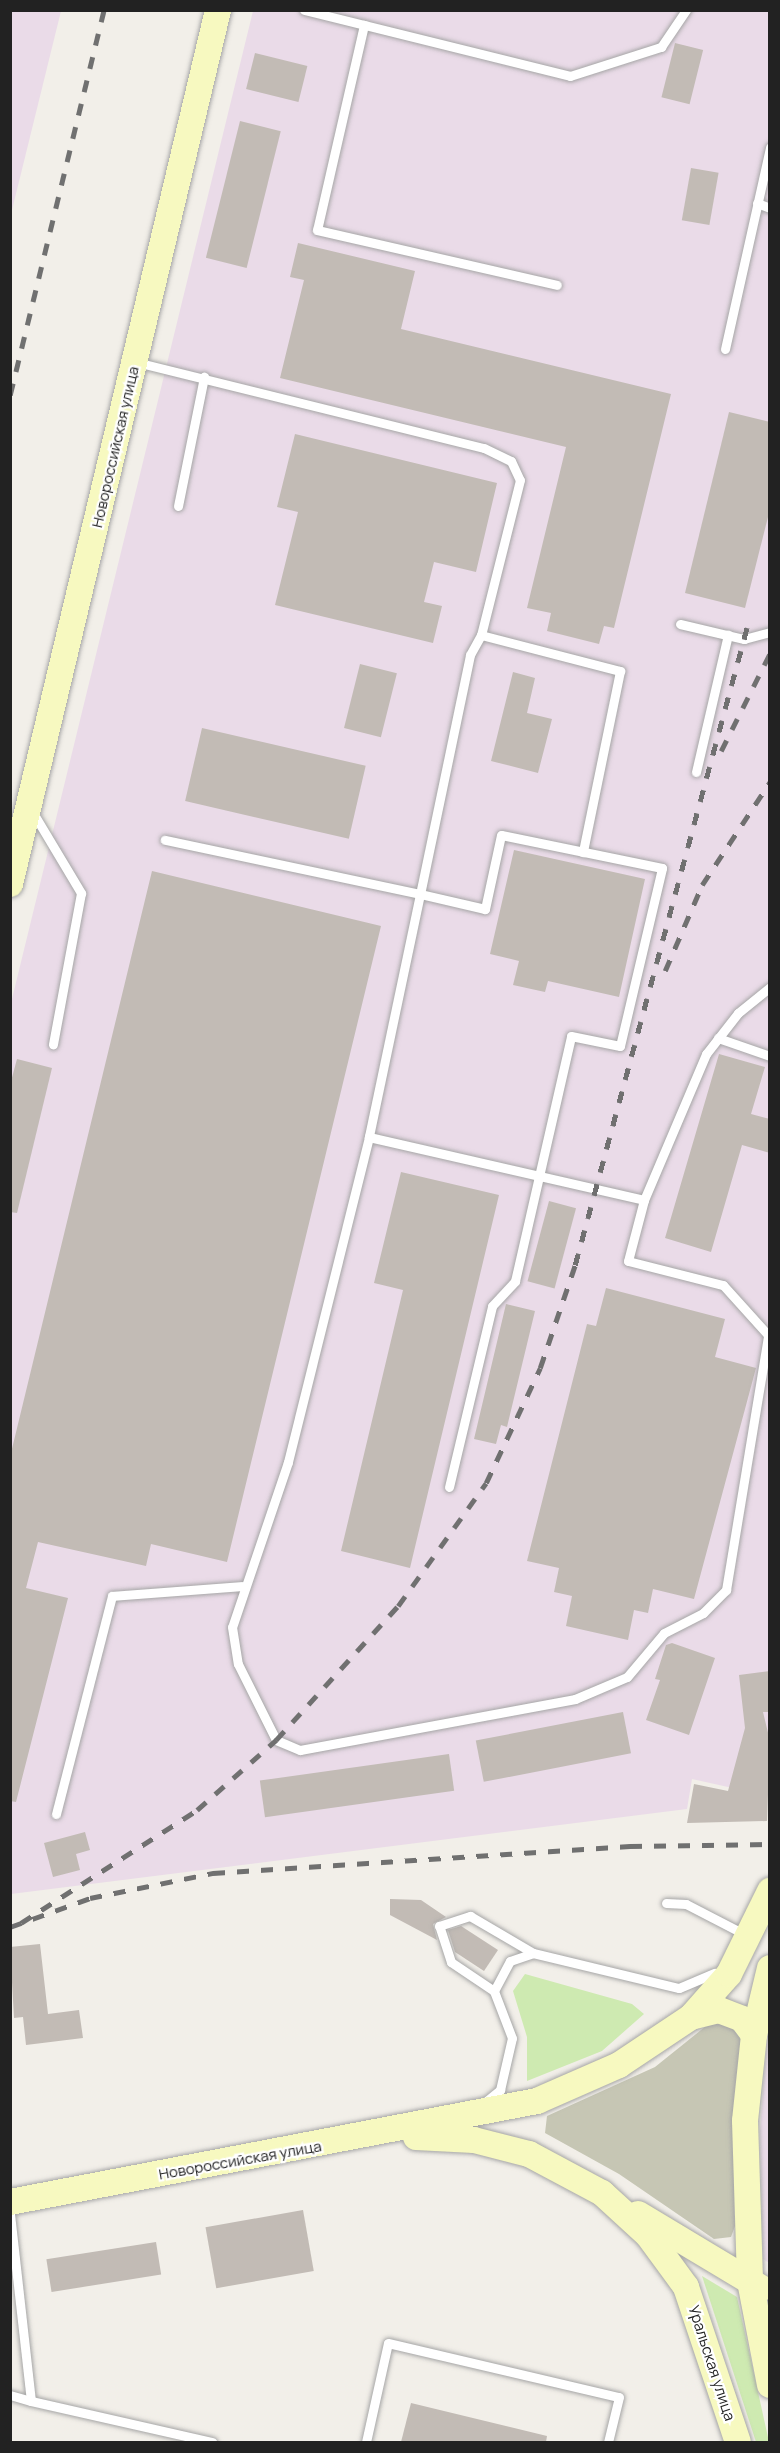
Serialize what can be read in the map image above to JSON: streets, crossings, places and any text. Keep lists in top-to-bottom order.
{
  "streets": {
    "main road": ["Новороссийская улица", "Уральская улица"]
  },
  "crossings": [
    ["Новороссийская улица", "Уральская улица"]
  ]
}
